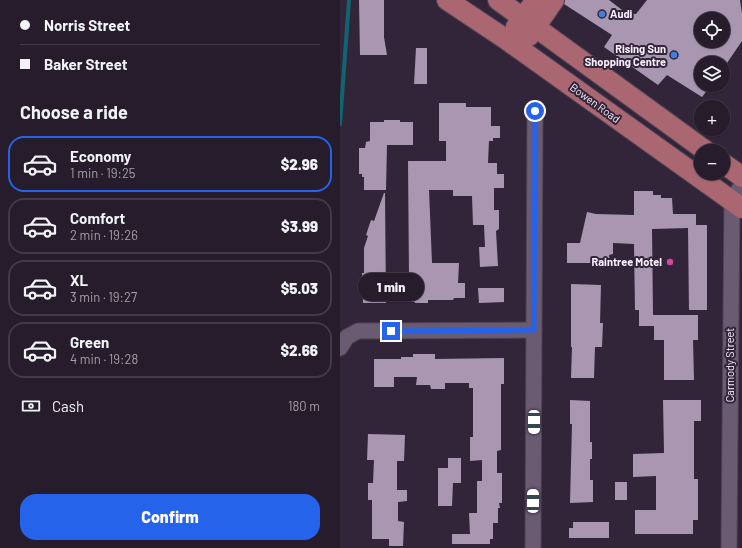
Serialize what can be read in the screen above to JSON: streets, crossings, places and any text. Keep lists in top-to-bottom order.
{
  "streets": {
    "main road": ["Bowen Road"],
    "street": ["Carmody Street"]
  },
  "crossings": [
    ["Bowen Road", "Carmody Street"]
  ],
  "places": ["Audi", "Rising Sun Shopping Centre", "Raintree Motel"],
  "page": {
    "banner": ["Norris Street", "Baker Street"],
    "map_buttons": ["+", "−"],
    "heading": "Choose a ride",
    "list": [
      {
        "name": "Economy",
        "note": "1 min · 19:25",
        "value": "$2.96"
      },
      {
        "name": "Comfort",
        "note": "2 min · 19:26",
        "value": "$3.99"
      },
      {
        "name": "XL",
        "note": "3 min · 19:27",
        "value": "$5.03"
      },
      {
        "name": "Green",
        "note": "4 min · 19:28",
        "value": "$2.66"
      }
    ],
    "bubble": "1 min",
    "pay": ["Cash", "180 m"],
    "buttons": "Confirm"
  }
}
